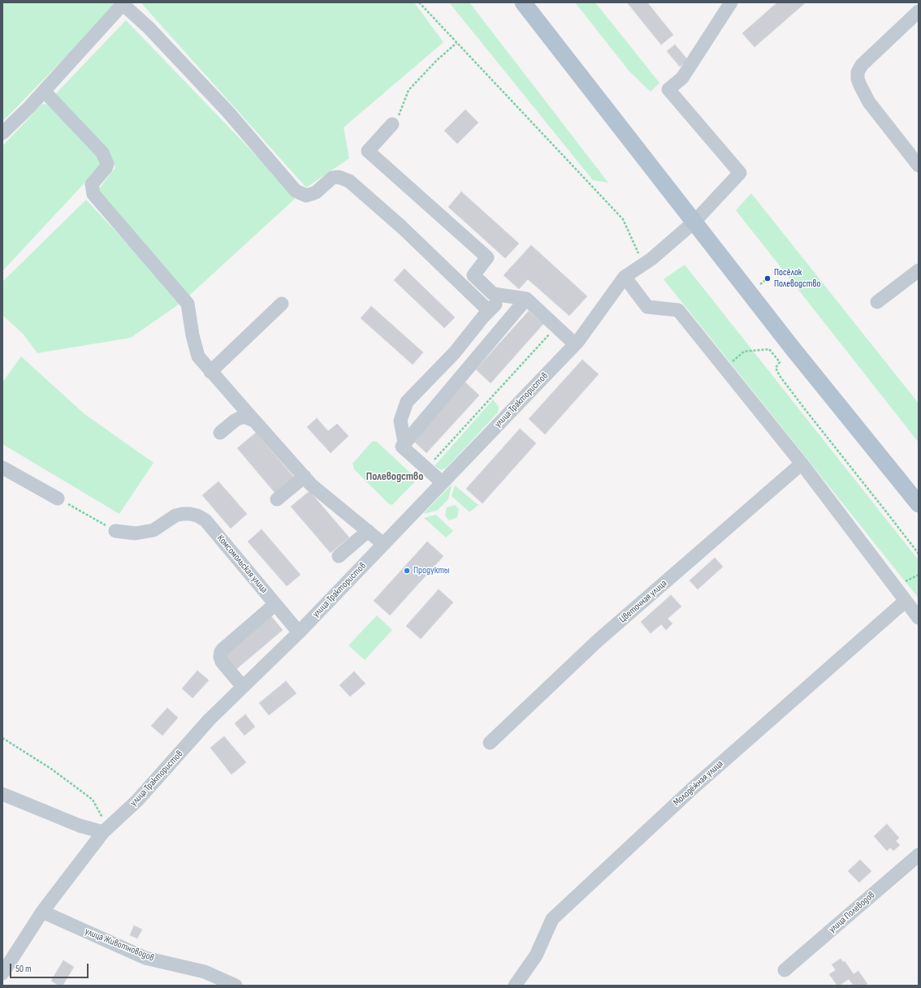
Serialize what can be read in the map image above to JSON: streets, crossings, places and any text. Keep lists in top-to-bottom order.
{
  "streets": {
    "street": [
      "улица Трактористов",
      "Комсомольская улица",
      "Цветочная улица",
      "Молодёжная улица",
      "улица Полеводов",
      "улица Животноводов"
    ]
  },
  "crossings": [
    ["улица Трактористов", "Комсомольская улица"],
    ["улица Трактористов", "улица Животноводов"]
  ],
  "districts": ["Полеводство"],
  "places": ["Посёлок Полеводство", "Продукты"],
  "scale_bar": "50 m"
}
